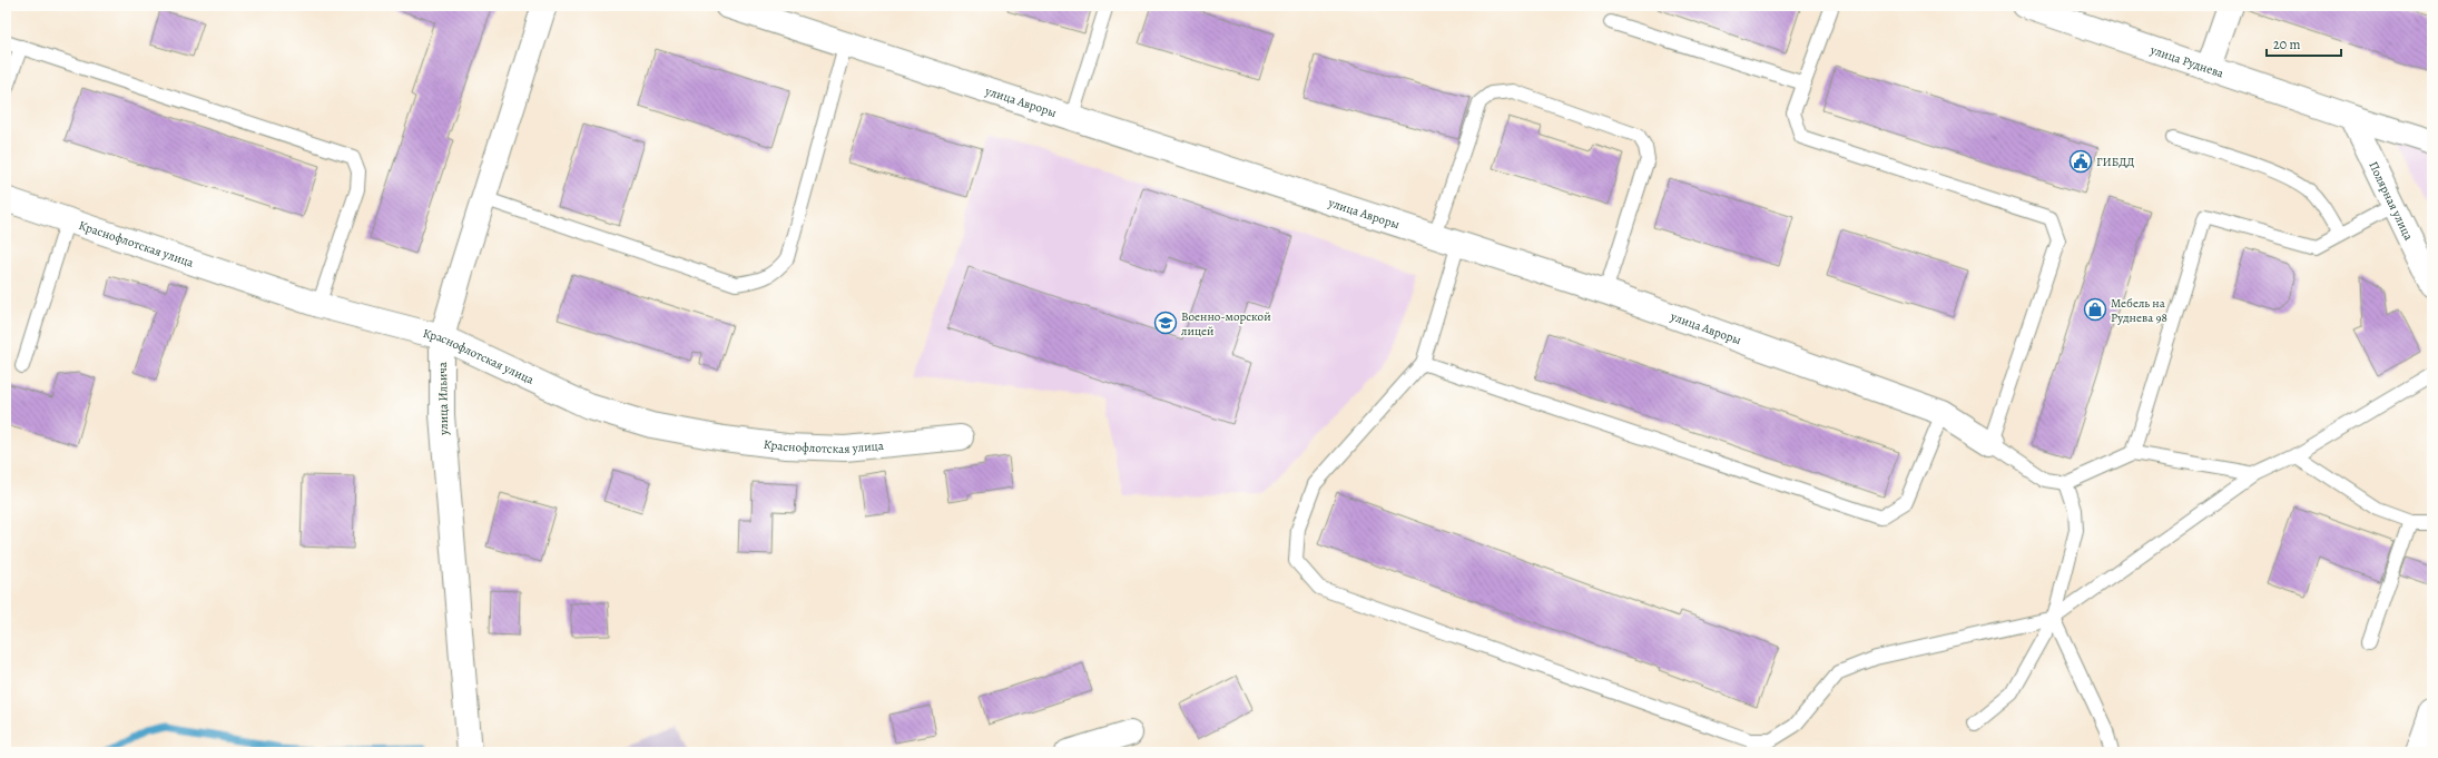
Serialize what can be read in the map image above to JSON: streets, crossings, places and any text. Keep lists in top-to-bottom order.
{
  "streets": {
    "street": [
      "улица Руднева",
      "улица Авроры",
      "Полярная улица",
      "Краснофлотская улица",
      "улица Ильича"
    ]
  },
  "crossings": [
    ["улица Руднева", "Полярная улица"],
    ["Краснофлотская улица", "улица Ильича"]
  ],
  "places": {
    "public building": ["ГИБДД"],
    "shop": ["Мебель на Руднева 98"],
    "school or university": ["Военно-морской лицей"]
  },
  "scale_bar": "20 m"
}
